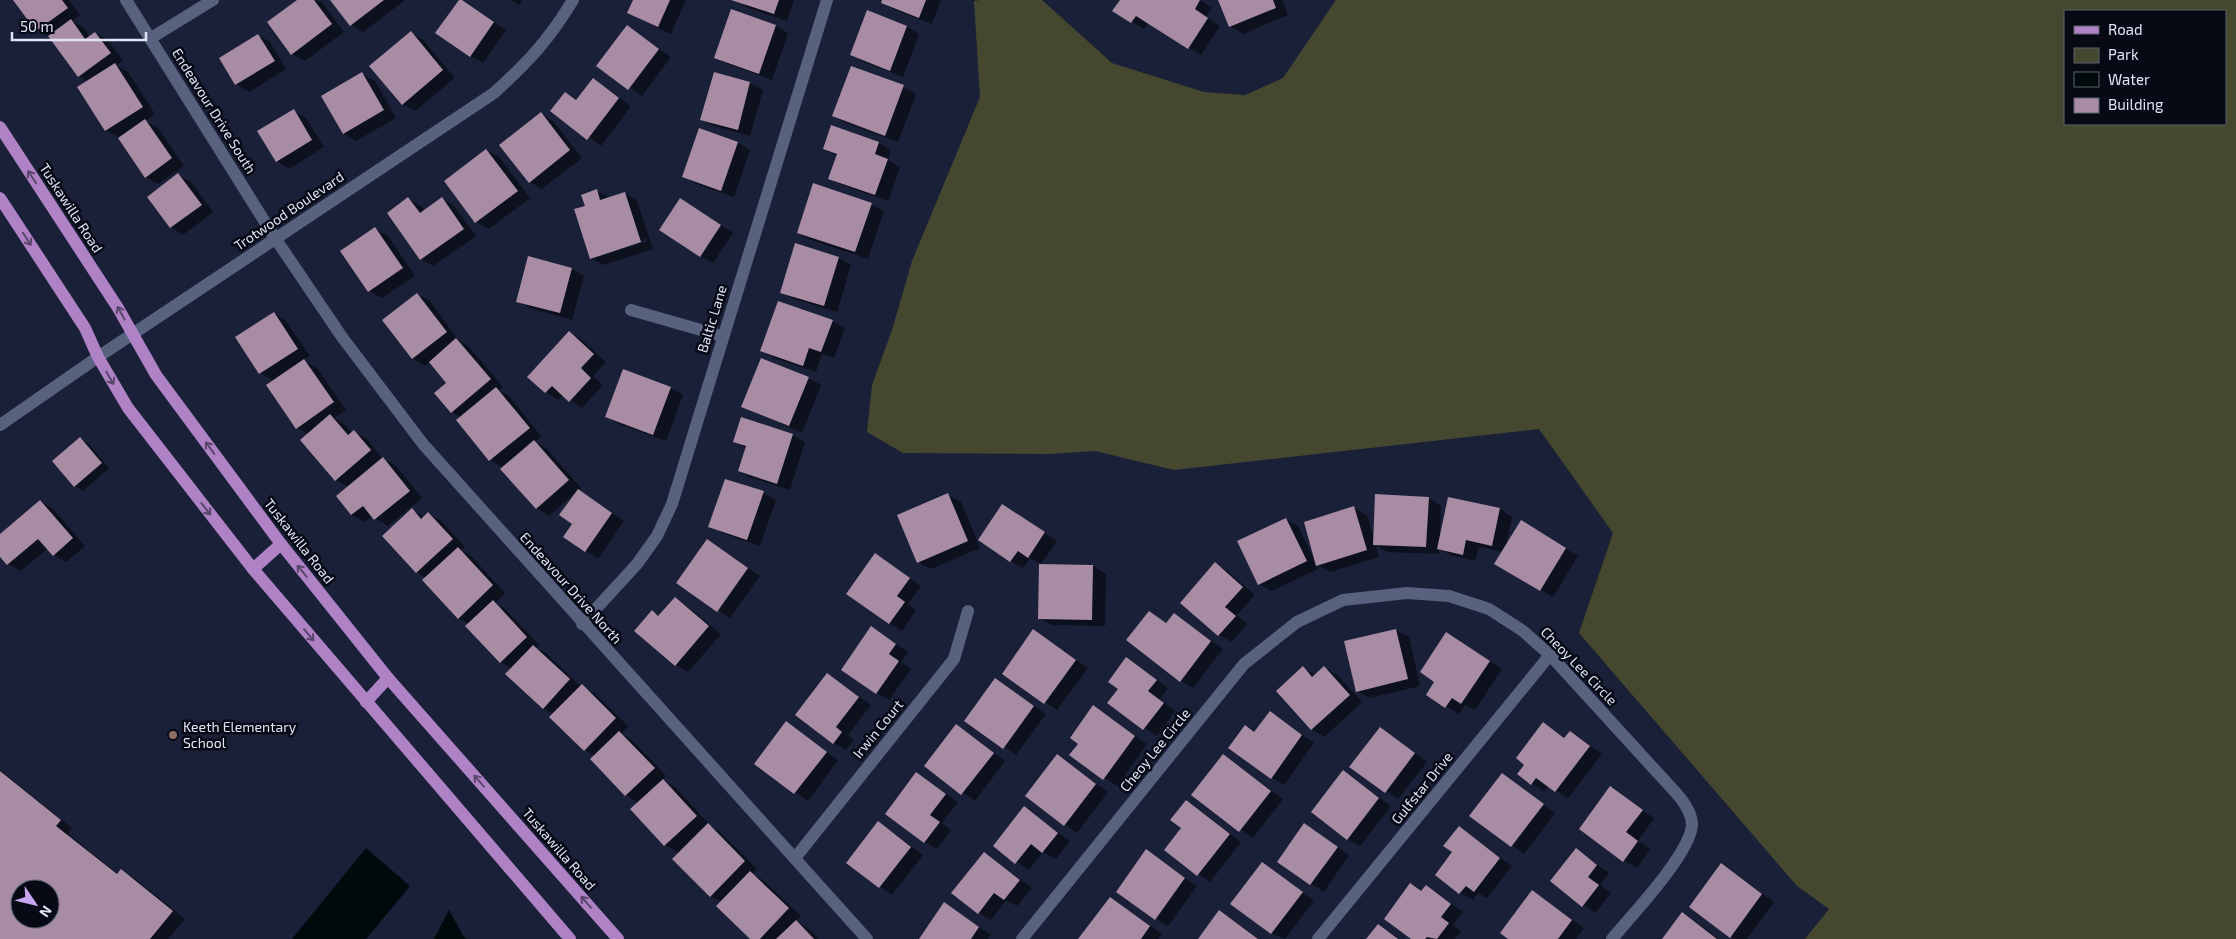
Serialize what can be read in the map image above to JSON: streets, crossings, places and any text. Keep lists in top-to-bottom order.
{
  "streets": {
    "main road": ["Tuskawilla Road"],
    "street": [
      "Endeavour Drive South",
      "Trotwood Boulevard",
      "Baltic Lane",
      "Endeavour Drive North",
      "Cheoy Lee Circle",
      "Irwin Court",
      "Gulfstar Drive"
    ]
  },
  "crossings": [
    ["Endeavour Drive South", "Trotwood Boulevard"],
    ["Endeavour Drive South", "Endeavour Drive North"],
    ["Tuskawilla Road", "Trotwood Boulevard"],
    ["Trotwood Boulevard", "Endeavour Drive North"],
    ["Baltic Lane", "Endeavour Drive North"],
    ["Endeavour Drive North", "Irwin Court"],
    ["Cheoy Lee Circle", "Gulfstar Drive"]
  ],
  "places": ["Keeth Elementary School"],
  "legend": [
    "Road",
    "Park",
    "Water",
    "Building"
  ],
  "scale_bar": "50 m",
  "north": "bottom right"
}
